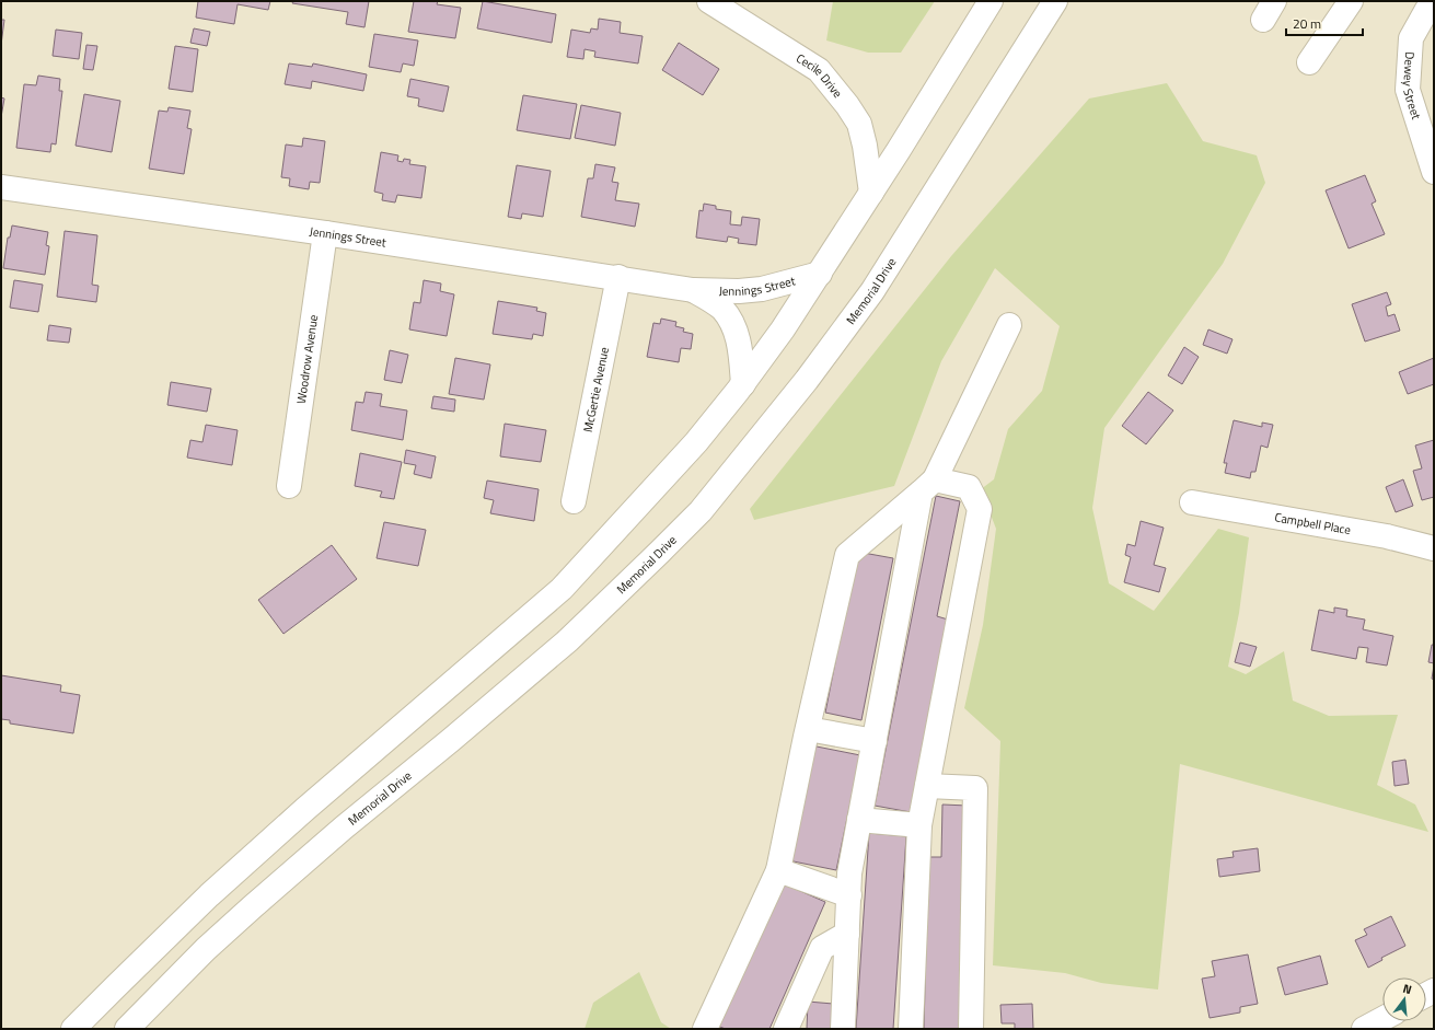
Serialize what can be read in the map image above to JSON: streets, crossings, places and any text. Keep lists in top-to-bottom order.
{
  "streets": {
    "main road": [
      "Cecile Drive",
      "Dewey Street",
      "Jennings Street",
      "Memorial Drive",
      "Woodrow Avenue",
      "McGertie Avenue",
      "Campbell Place"
    ]
  },
  "crossings": [
    ["Jennings Street", "Woodrow Avenue"],
    ["Jennings Street", "McGertie Avenue"]
  ],
  "scale_bar": "20 m",
  "north": "top"
}
